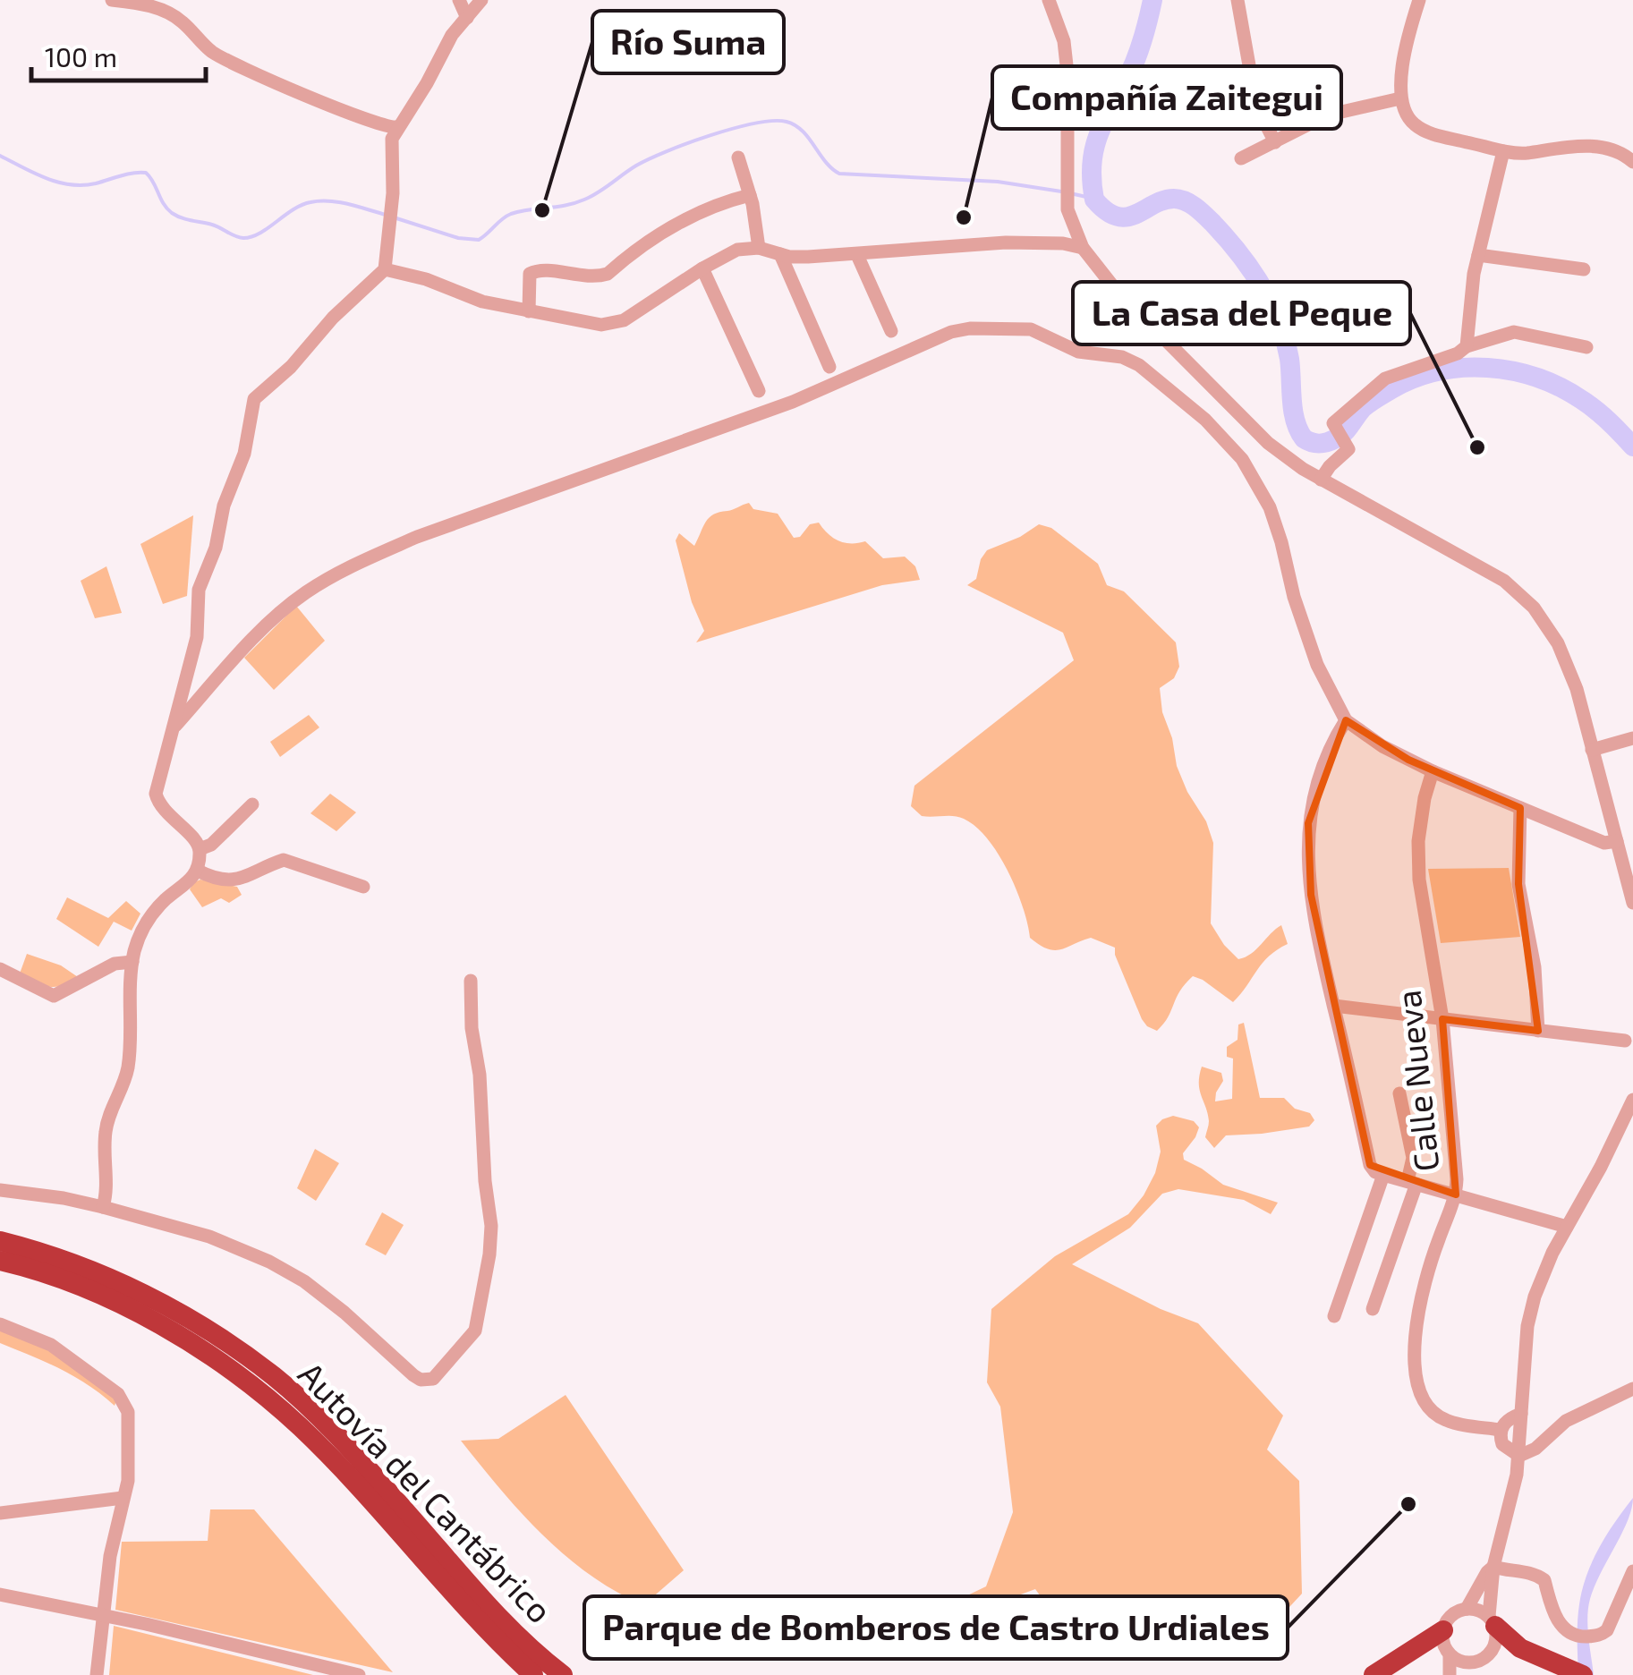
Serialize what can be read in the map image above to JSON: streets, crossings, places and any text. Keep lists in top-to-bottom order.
{
  "streets": {
    "highway": ["Autovía del Cantábrico"],
    "street": ["Calle Nueva"]
  },
  "places": [
    "Río Suma",
    "Compañía Zaitegui",
    "La Casa del Peque",
    "Parque de Bomberos de Castro Urdiales"
  ],
  "scale_bar": "100 m"
}
